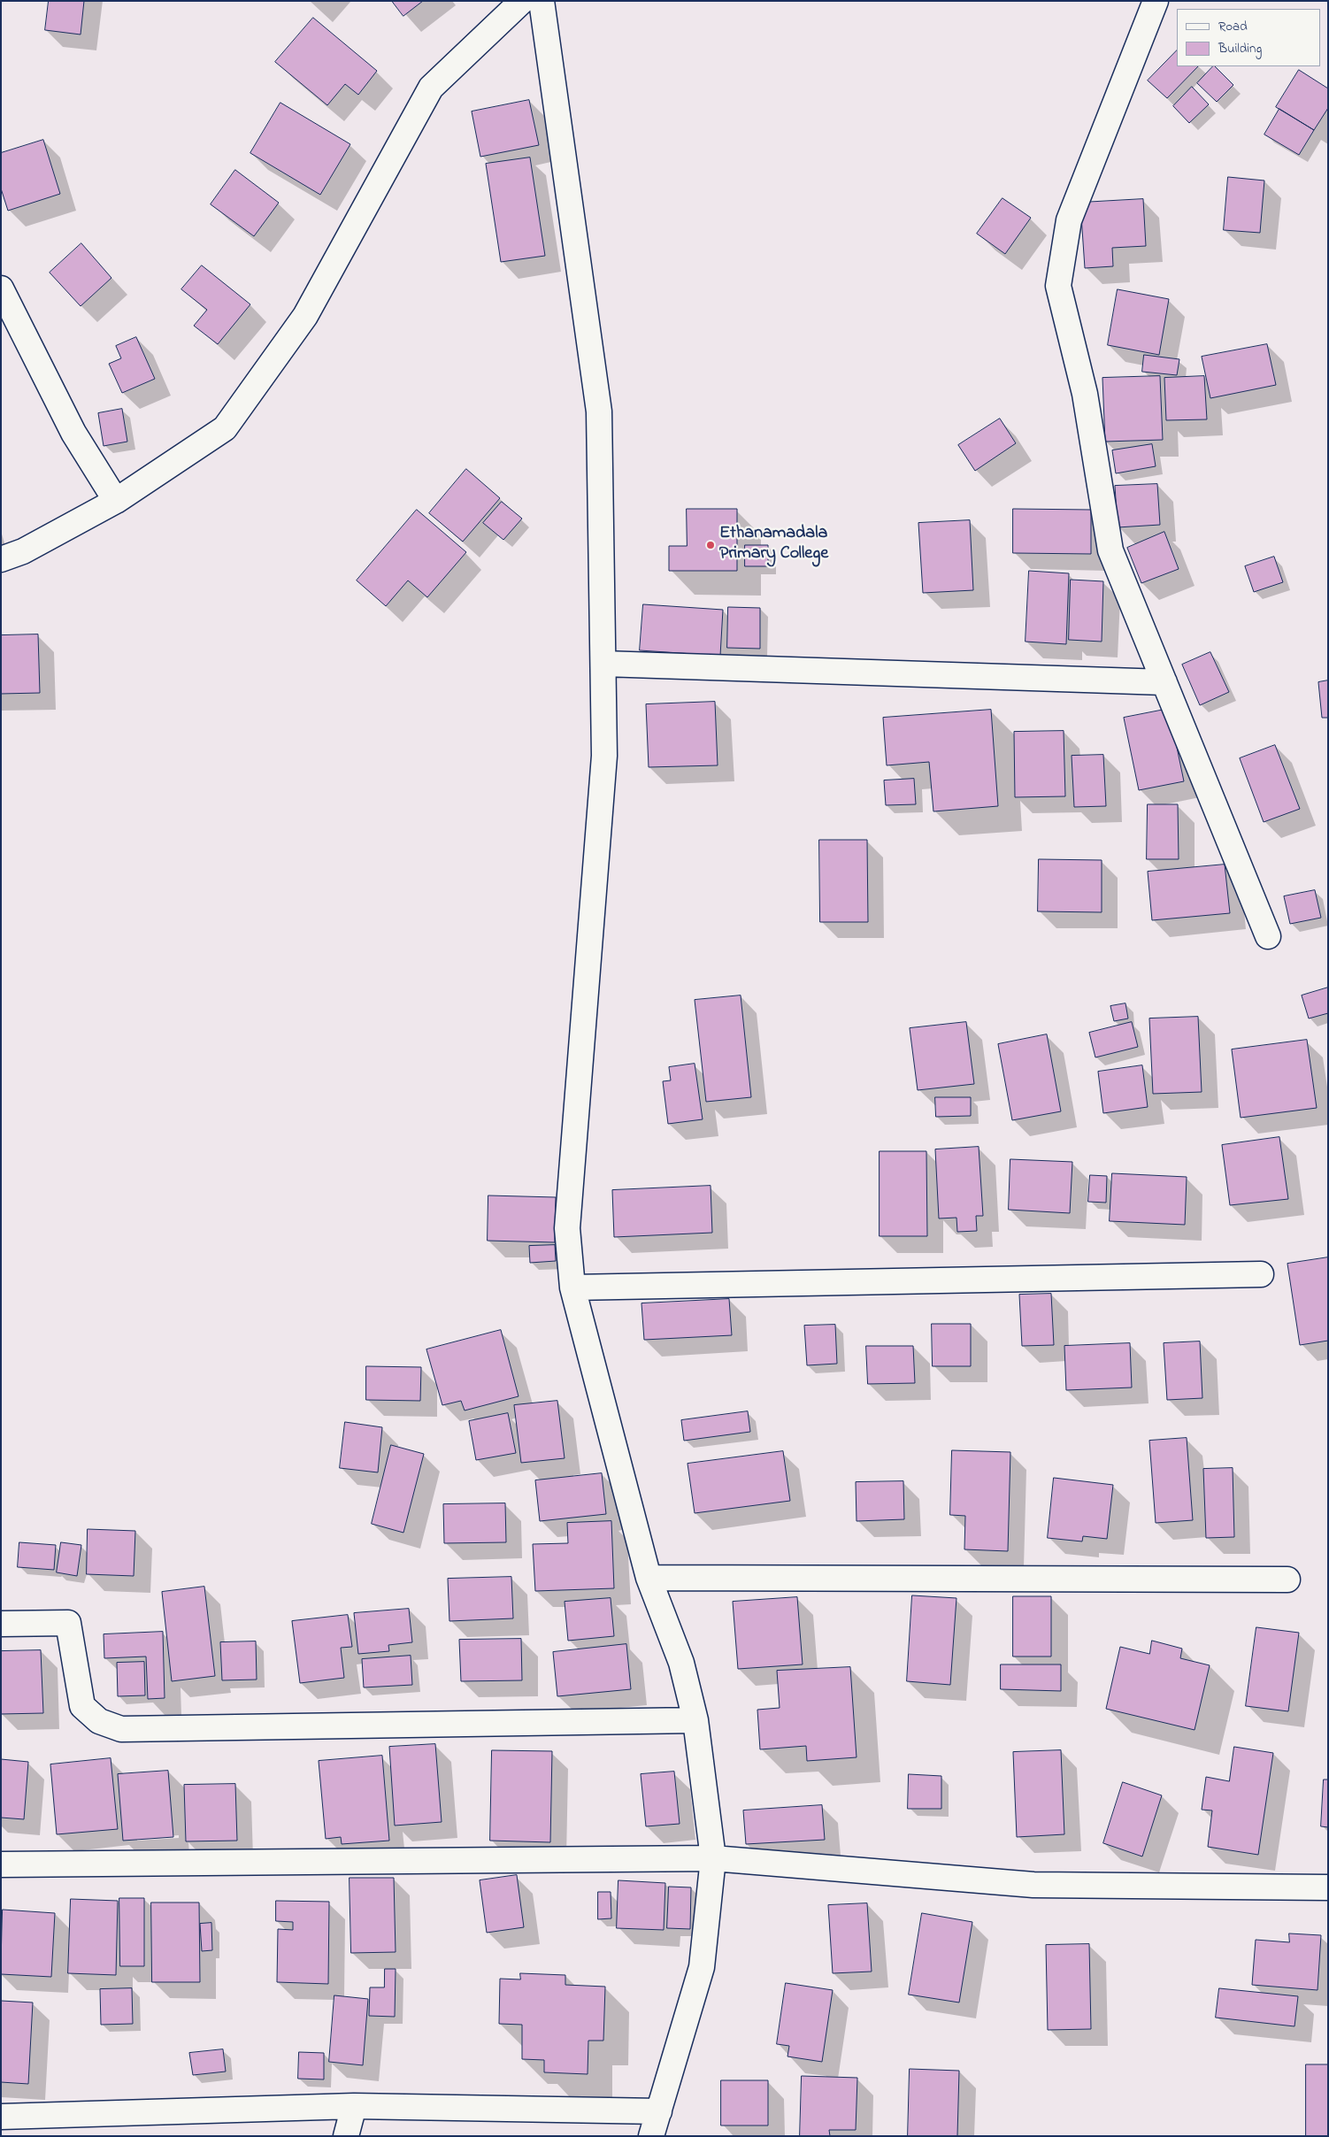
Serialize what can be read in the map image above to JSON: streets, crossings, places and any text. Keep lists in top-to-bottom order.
{
  "places": ["Ethanamadala Primary College"],
  "legend": ["Road", "Building"]
}
